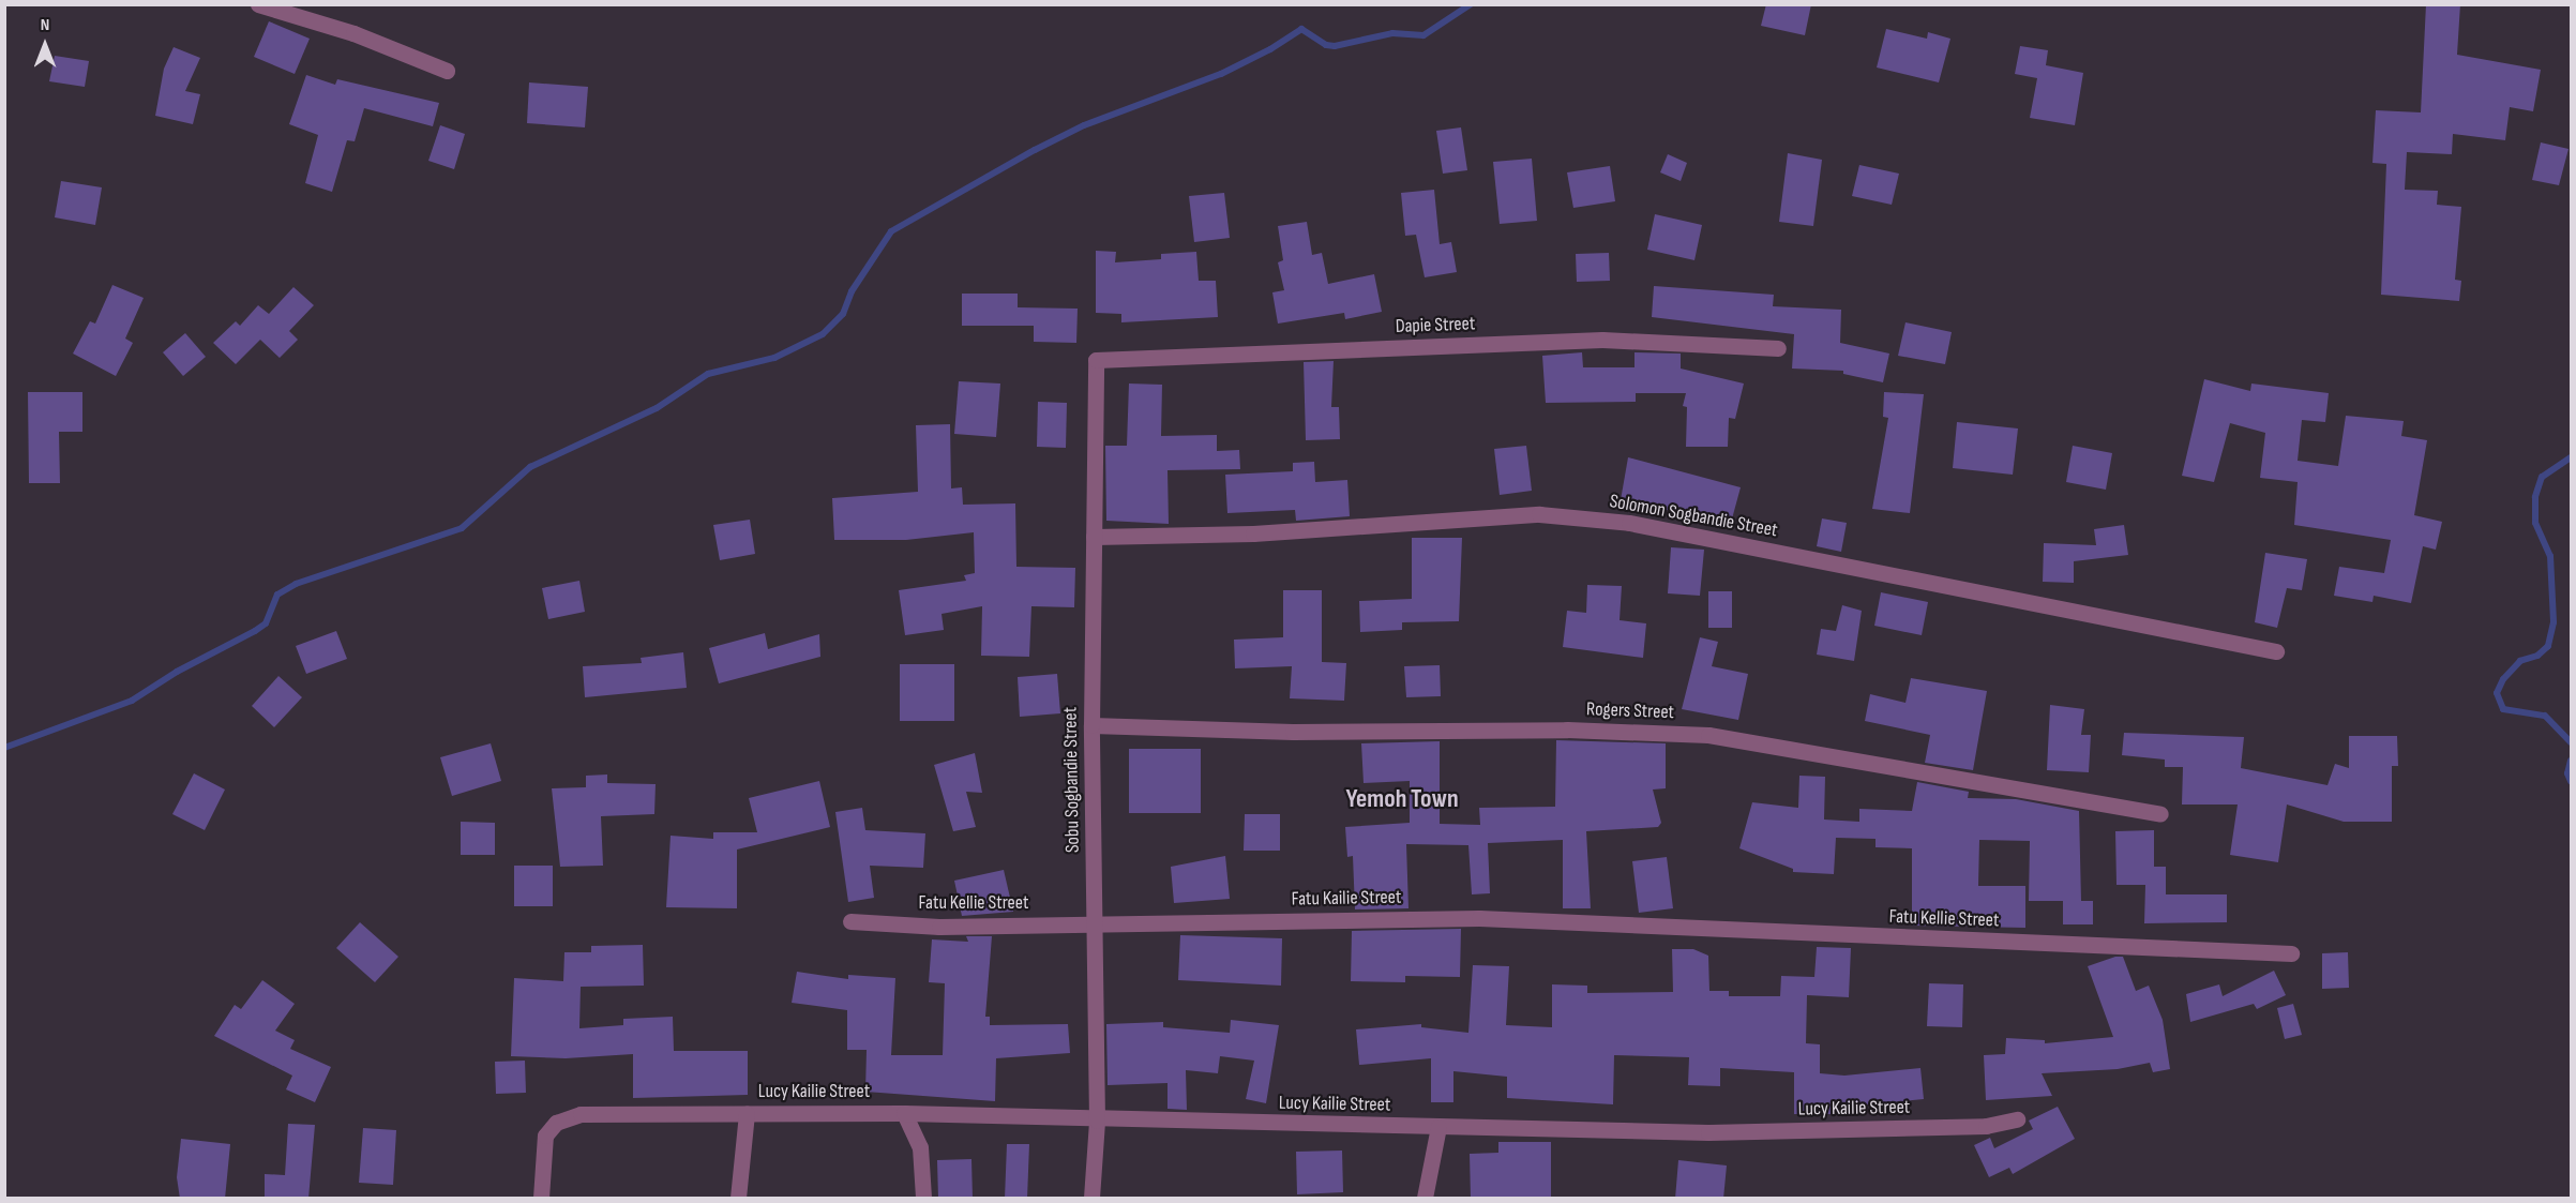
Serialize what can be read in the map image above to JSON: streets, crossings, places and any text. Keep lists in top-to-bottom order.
{
  "streets": {
    "street": [
      "Dapie Street",
      "Solomon Sogbandie Street",
      "Rogers Street",
      "Sobu Sogbandie Street",
      "Fatu Kailie Street",
      "Fatu Kellie Street",
      "Lucy Kailie Street"
    ]
  },
  "crossings": [
    ["Dapie Street", "Sobu Sogbandie Street"],
    ["Solomon Sogbandie Street", "Sobu Sogbandie Street"],
    ["Rogers Street", "Sobu Sogbandie Street"],
    ["Sobu Sogbandie Street", "Fatu Kailie Street"],
    ["Sobu Sogbandie Street", "Fatu Kellie Street"],
    ["Sobu Sogbandie Street", "Lucy Kailie Street"],
    ["Fatu Kailie Street", "Fatu Kellie Street"]
  ],
  "districts": ["Yemoh Town"],
  "north": "top"
}
